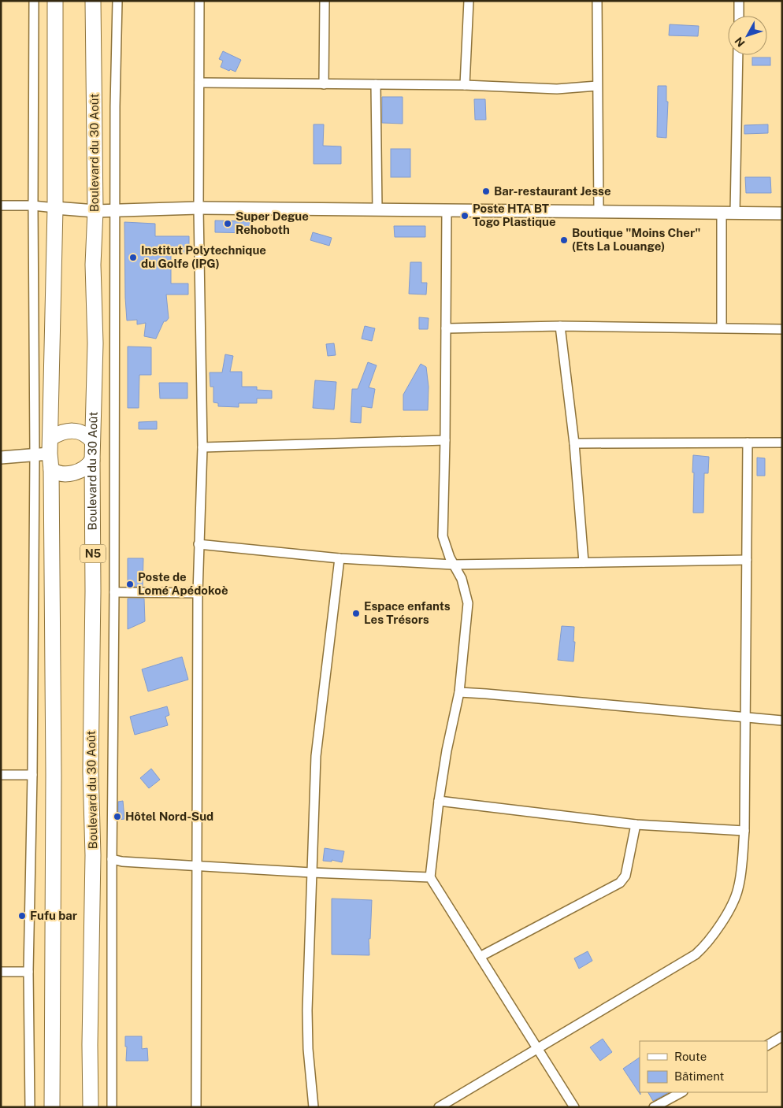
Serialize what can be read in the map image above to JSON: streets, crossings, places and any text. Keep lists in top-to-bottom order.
{
  "streets": {
    "highway": ["Boulevard du 30 Août", "N5"]
  },
  "places": [
    "Bar-restaurant Jesse",
    "Poste HTA BT Togo Plastique",
    "Super Degue Rehoboth",
    "Boutique \"Moins Cher\" (Ets La Louange)",
    "Institut Polytechnique du Golfe (IPG)",
    "Poste de Lomé Apédokoè",
    "Espace enfants Les Trésors",
    "Hôtel Nord-Sud",
    "Fufu bar"
  ],
  "legend": ["Route", "Bâtiment"],
  "north": "bottom left"
}
